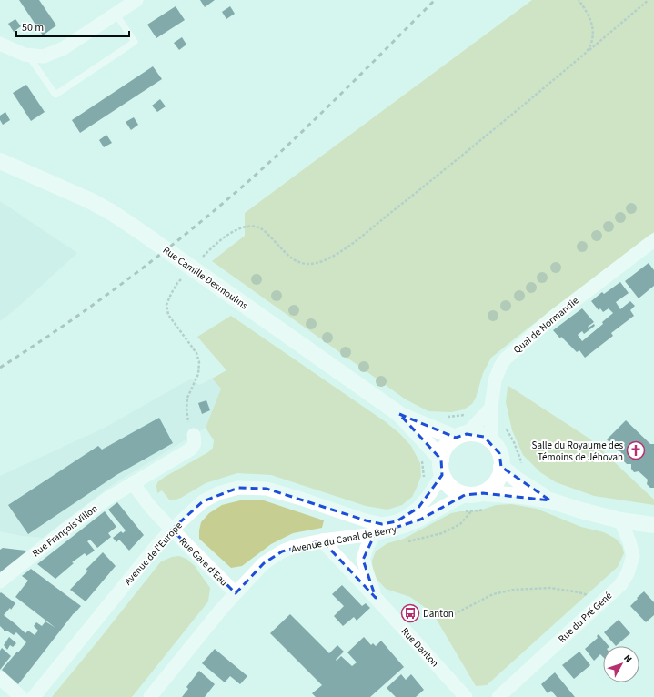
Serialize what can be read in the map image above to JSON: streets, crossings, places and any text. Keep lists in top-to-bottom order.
{
  "streets": {
    "street": [
      "Rue Camille Desmoulins",
      "Quai de Normandie",
      "Rue François Villon",
      "Avenue du Canal de Berry",
      "Avenue de l'Europe",
      "Rue Gare d'Eau",
      "Rue du Pré Gené",
      "Rue Danton"
    ]
  },
  "crossings": [
    ["Rue Camille Desmoulins", "Quai de Normandie"],
    ["Rue Camille Desmoulins", "Avenue du Canal de Berry"],
    ["Rue Camille Desmoulins", "Avenue de l'Europe"],
    ["Quai de Normandie", "Avenue du Canal de Berry"],
    ["Quai de Normandie", "Avenue de l'Europe"],
    ["Avenue du Canal de Berry", "Avenue de l'Europe"],
    ["Avenue du Canal de Berry", "Rue Gare d'Eau"],
    ["Avenue du Canal de Berry", "Rue Danton"],
    ["Avenue de l'Europe", "Rue Gare d'Eau"]
  ],
  "places": {
    "church": ["Salle du Royaume des Témoins de Jéhovah"],
    "bus stop": ["Danton"]
  },
  "scale_bar": "50 m",
  "north": "top right"
}
